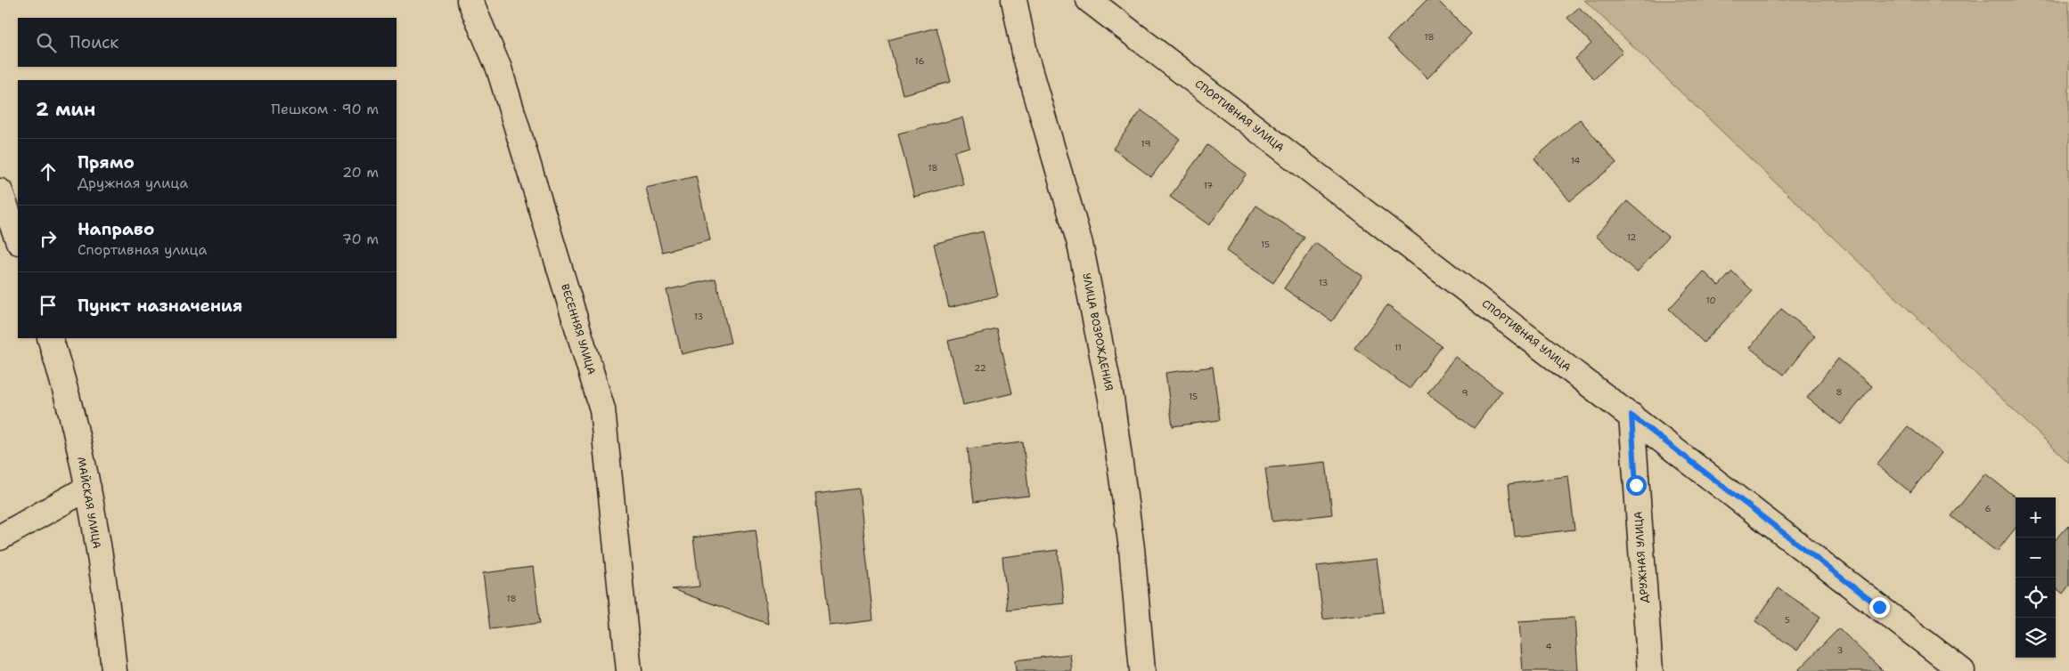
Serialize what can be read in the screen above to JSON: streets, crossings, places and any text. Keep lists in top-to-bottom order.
{
  "streets": {
    "street": [
      "СПОРТИВНАЯ УЛИЦА",
      "ВЕСЕННЯЯ УЛИЦА",
      "УЛИЦА ВОЗРОЖДЕНИЯ",
      "МАЙСКАЯ УЛИЦА",
      "ДРУЖНАЯ УЛИЦА"
    ]
  },
  "crossings": [
    ["СПОРТИВНАЯ УЛИЦА", "ДРУЖНАЯ УЛИЦА"]
  ],
  "house_numbers": [
    "18",
    "16",
    "19",
    "14",
    "18",
    "17",
    "12",
    "15",
    "13",
    "10",
    "13",
    "11",
    "22",
    "8",
    "9",
    "15",
    "6",
    "18",
    "5",
    "4",
    "3"
  ],
  "page": {
    "search": "Поиск",
    "heading": ["2 мин", "Пешком · 90 m"],
    "list": [
      ["Прямо", "Дружная улица", "20 m"],
      ["Направо", "Спортивная улица", "70 m"],
      "Пункт назначения"
    ],
    "map_buttons": ["+", "−"]
  }
}
